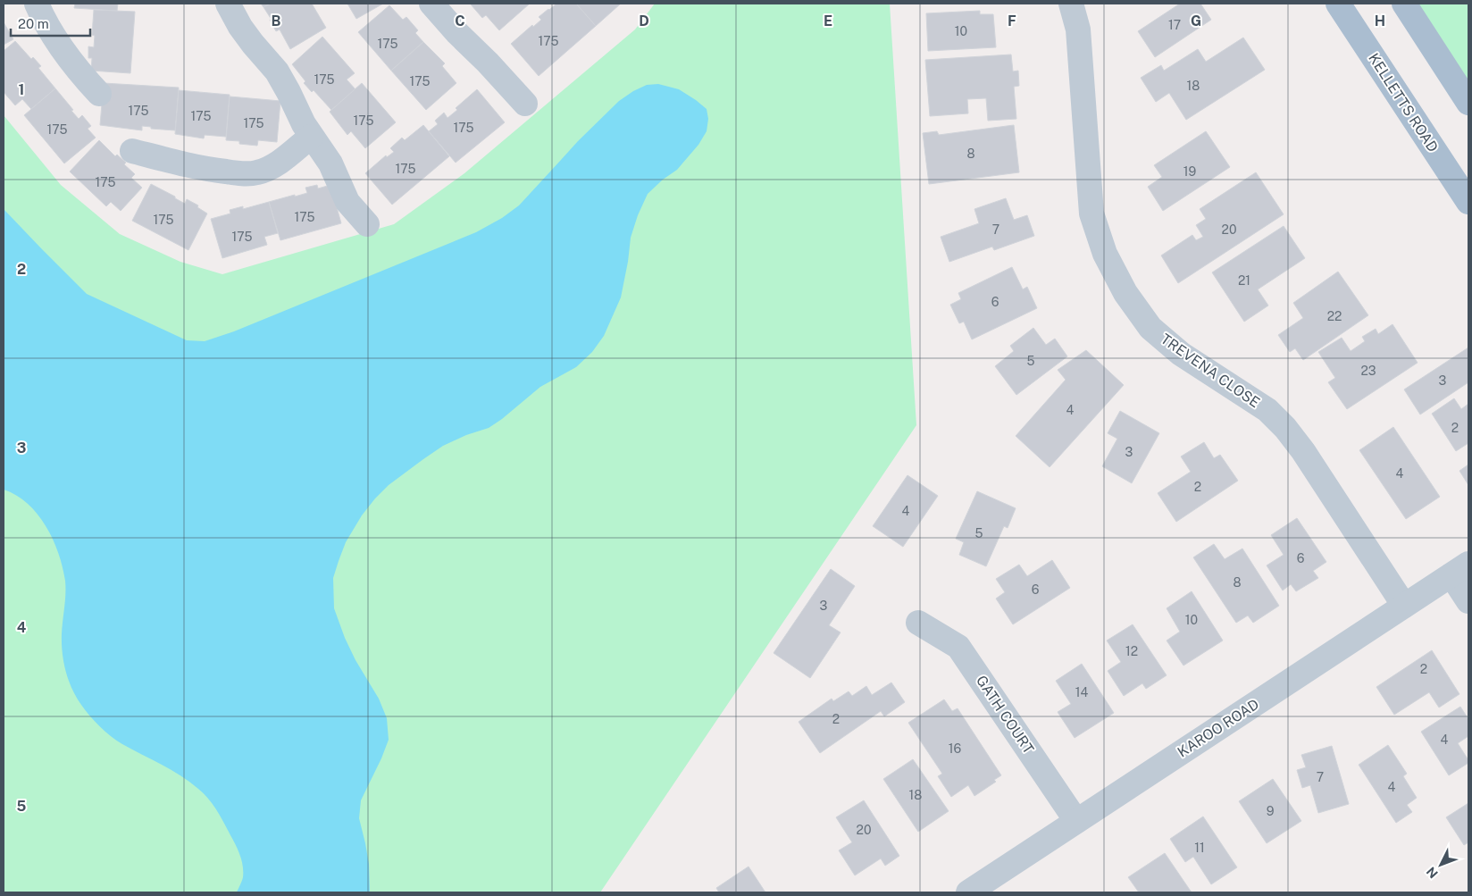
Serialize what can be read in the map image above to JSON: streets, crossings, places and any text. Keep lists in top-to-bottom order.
{
  "streets": {
    "main road": ["KELLETTS ROAD"],
    "street": ["TREVENA CLOSE", "GATH COURT", "KAROO ROAD"]
  },
  "crossings": [
    ["TREVENA CLOSE", "KAROO ROAD"],
    ["GATH COURT", "KAROO ROAD"]
  ],
  "house_numbers": [
    "17",
    "10",
    "175",
    "175",
    "175",
    "175",
    "18",
    "175",
    "175",
    "175",
    "175",
    "175",
    "175",
    "8",
    "175",
    "19",
    "175",
    "175",
    "175",
    "7",
    "20",
    "175",
    "21",
    "6",
    "22",
    "5",
    "23",
    "3",
    "4",
    "2",
    "3",
    "4",
    "2",
    "4",
    "5",
    "6",
    "8",
    "6",
    "3",
    "10",
    "12",
    "2",
    "14",
    "2",
    "4",
    "16",
    "7",
    "4",
    "18",
    "9",
    "20",
    "11"
  ],
  "scale_bar": "20 m",
  "north": "bottom left",
  "grid": {
    "columns": [
      "B",
      "C",
      "D",
      "E",
      "F",
      "G",
      "H"
    ],
    "rows": [
      "1",
      "2",
      "3",
      "4",
      "5"
    ]
  }
}
